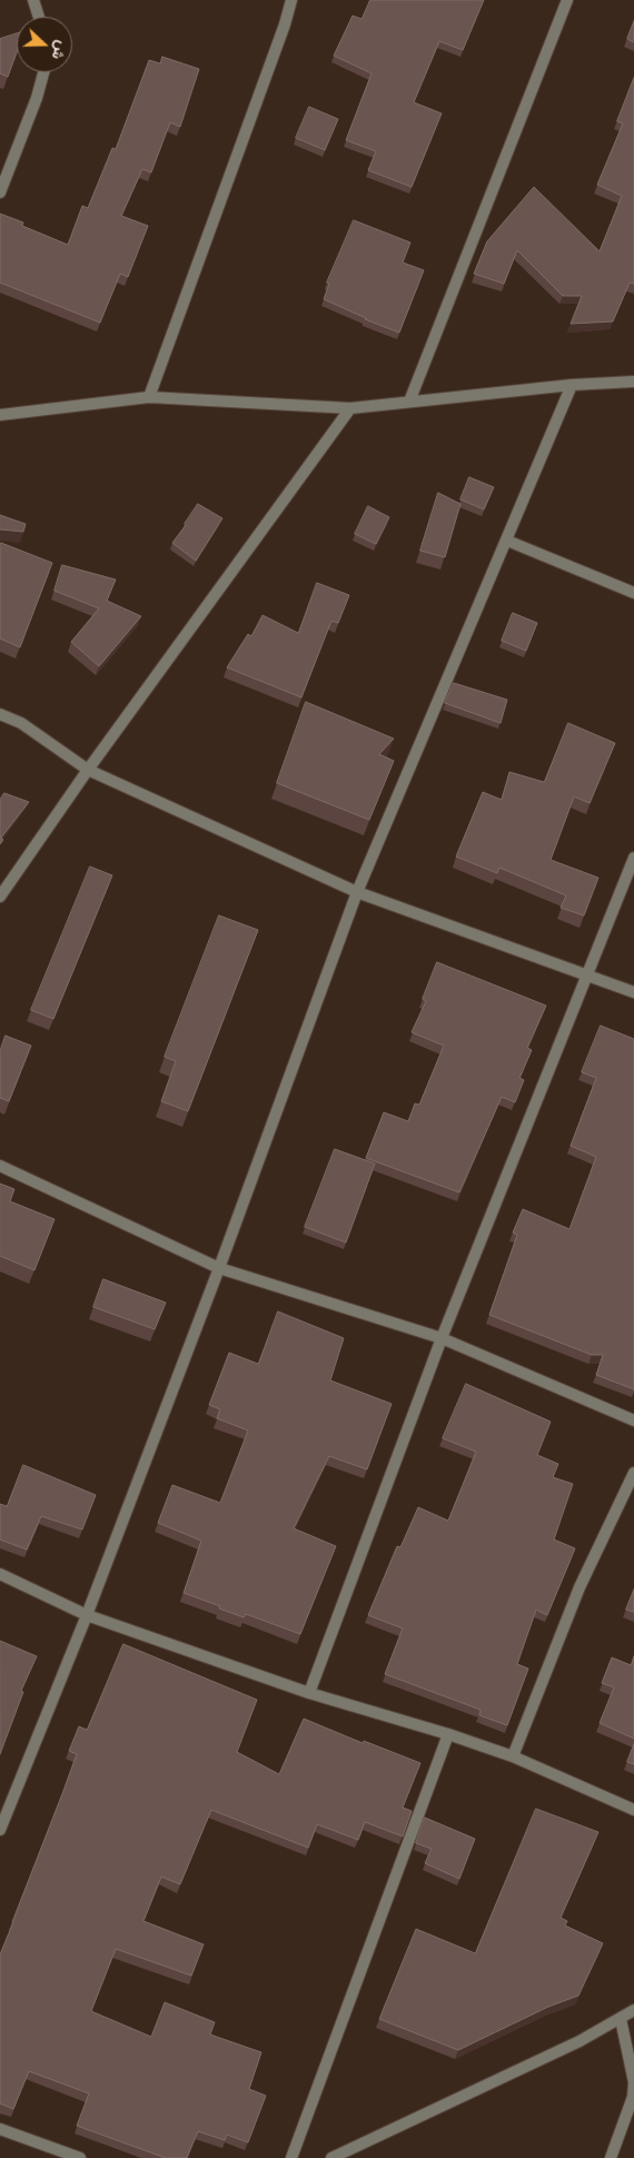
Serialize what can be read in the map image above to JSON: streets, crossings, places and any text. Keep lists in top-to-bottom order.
{
  "north": "right"
}
